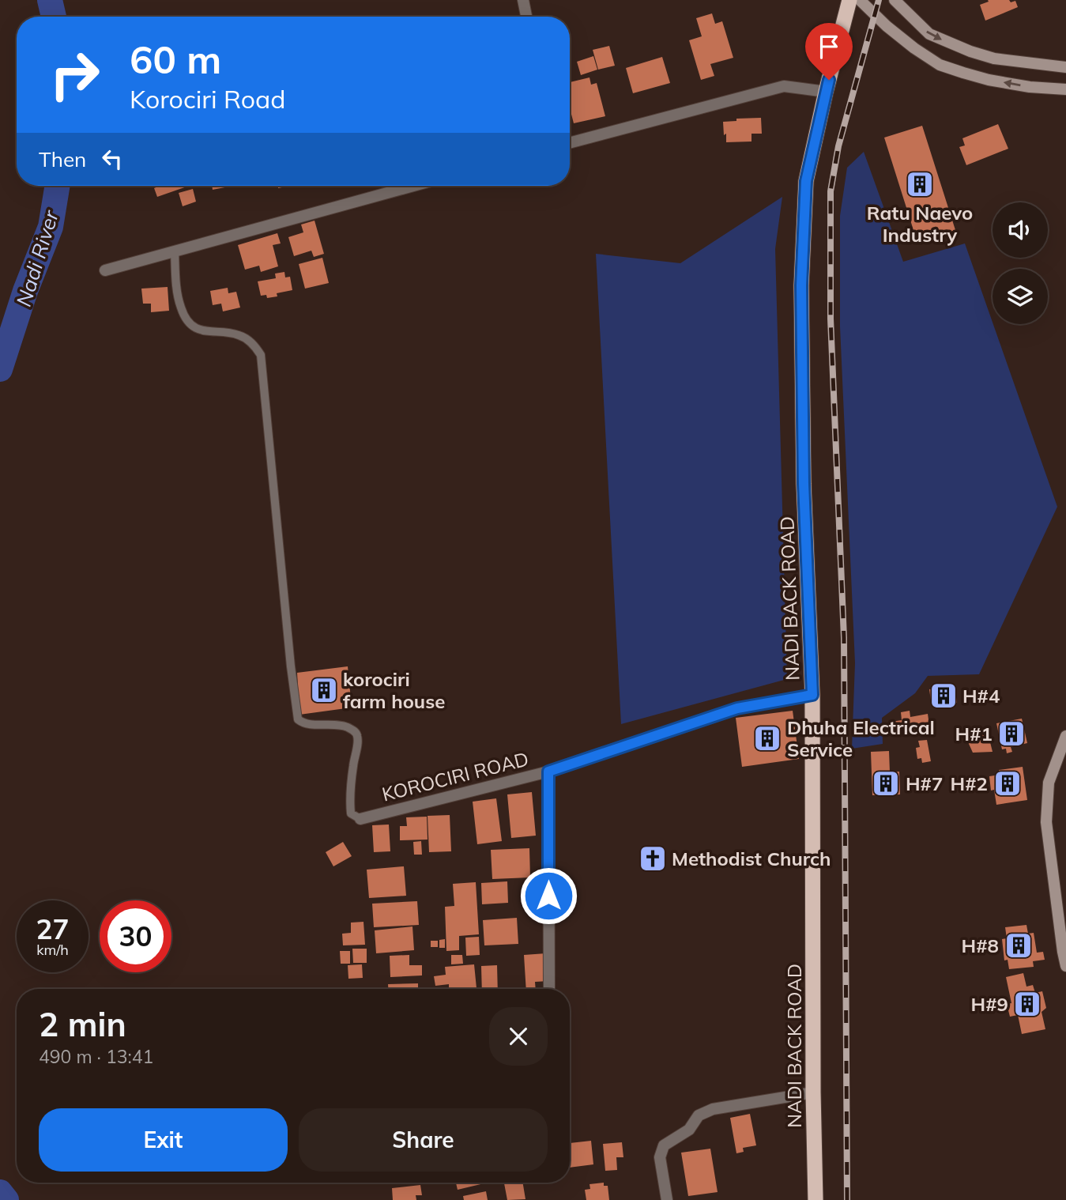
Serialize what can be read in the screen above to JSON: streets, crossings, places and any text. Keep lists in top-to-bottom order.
{
  "streets": {
    "highway": ["NADI BACK ROAD"],
    "street": ["KOROCIRI ROAD"]
  },
  "crossings": [
    ["NADI BACK ROAD", "KOROCIRI ROAD"]
  ],
  "water": ["Nadi River"],
  "places": {
    "building": [
      "Ratu Naevo Industry",
      "korociri farm house",
      "H#4",
      "H#1",
      "Dhuha Electrical Service",
      "H#7",
      "H#2",
      "H#8",
      "H#9"
    ],
    "church": ["Methodist Church"]
  },
  "page": {
    "turn": ["60 m", "Korociri Road"],
    "then": "Then",
    "speed": "27 km/h",
    "limit": "30",
    "heading": ["2 min", "490 m · 13:41"],
    "buttons": ["Exit", "Share"]
  }
}
